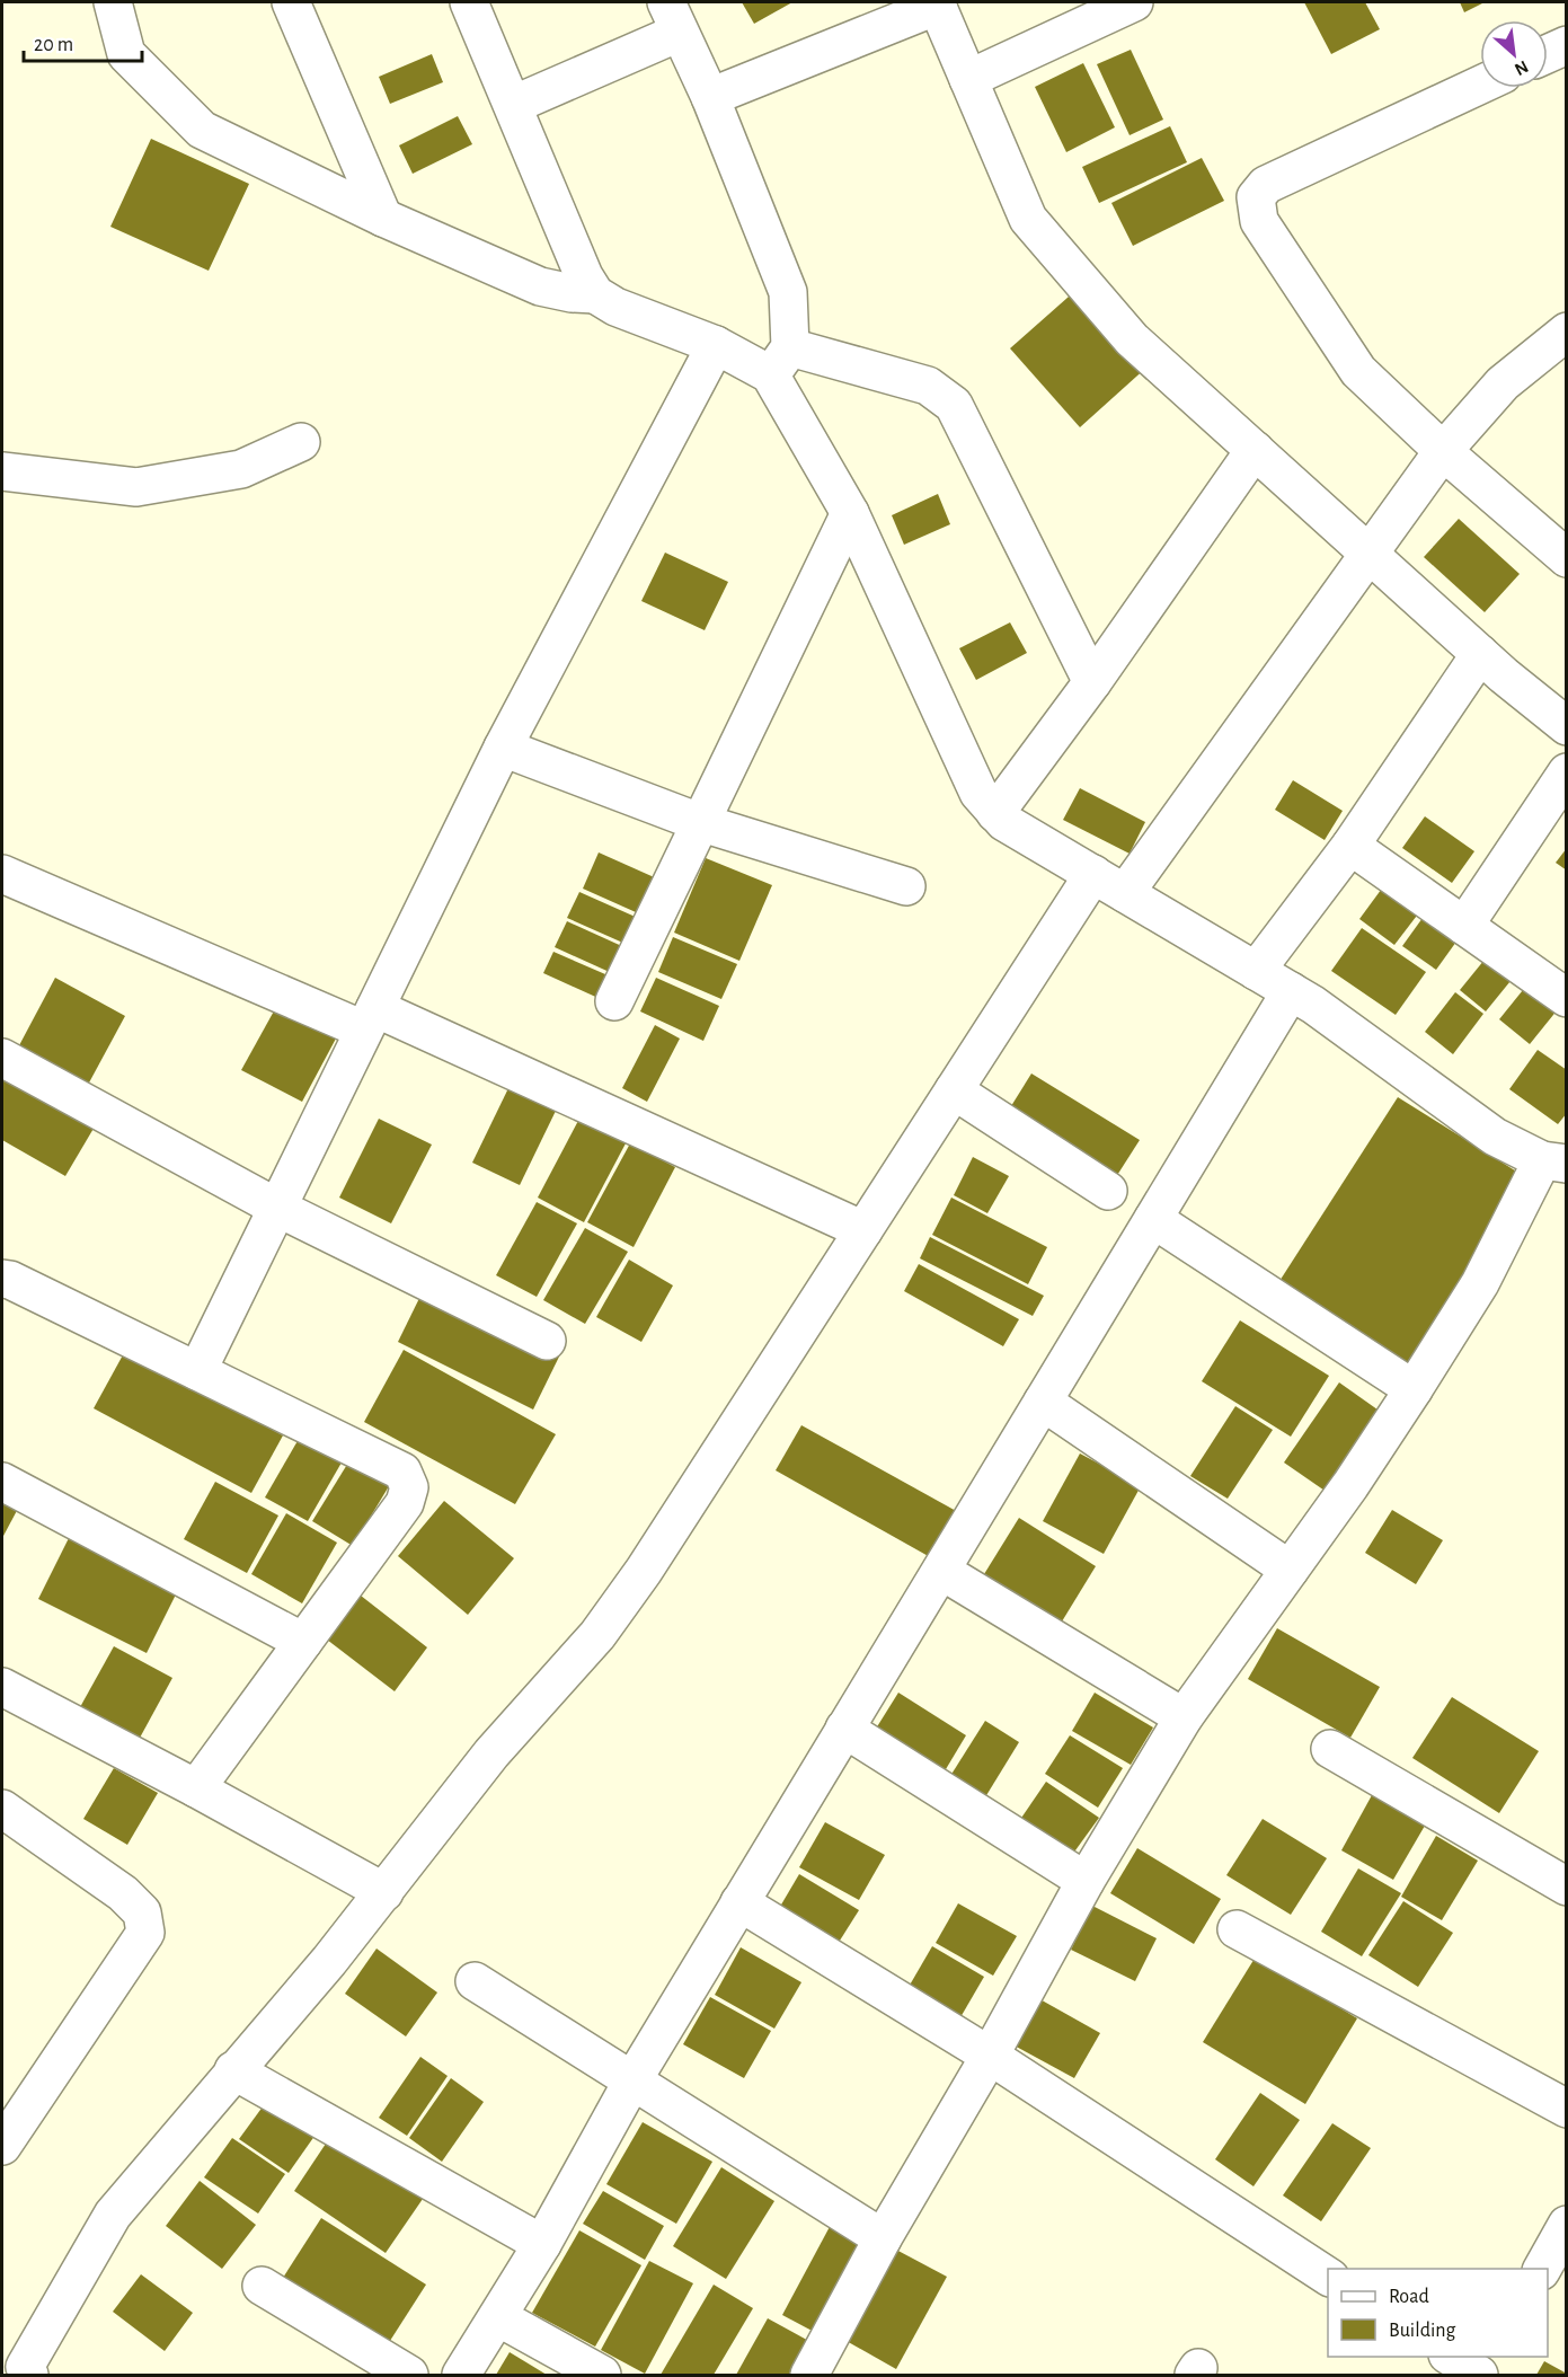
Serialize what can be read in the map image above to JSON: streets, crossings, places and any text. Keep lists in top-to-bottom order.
{
  "legend": ["Road", "Building"],
  "scale_bar": "20 m",
  "north": "bottom right"
}
